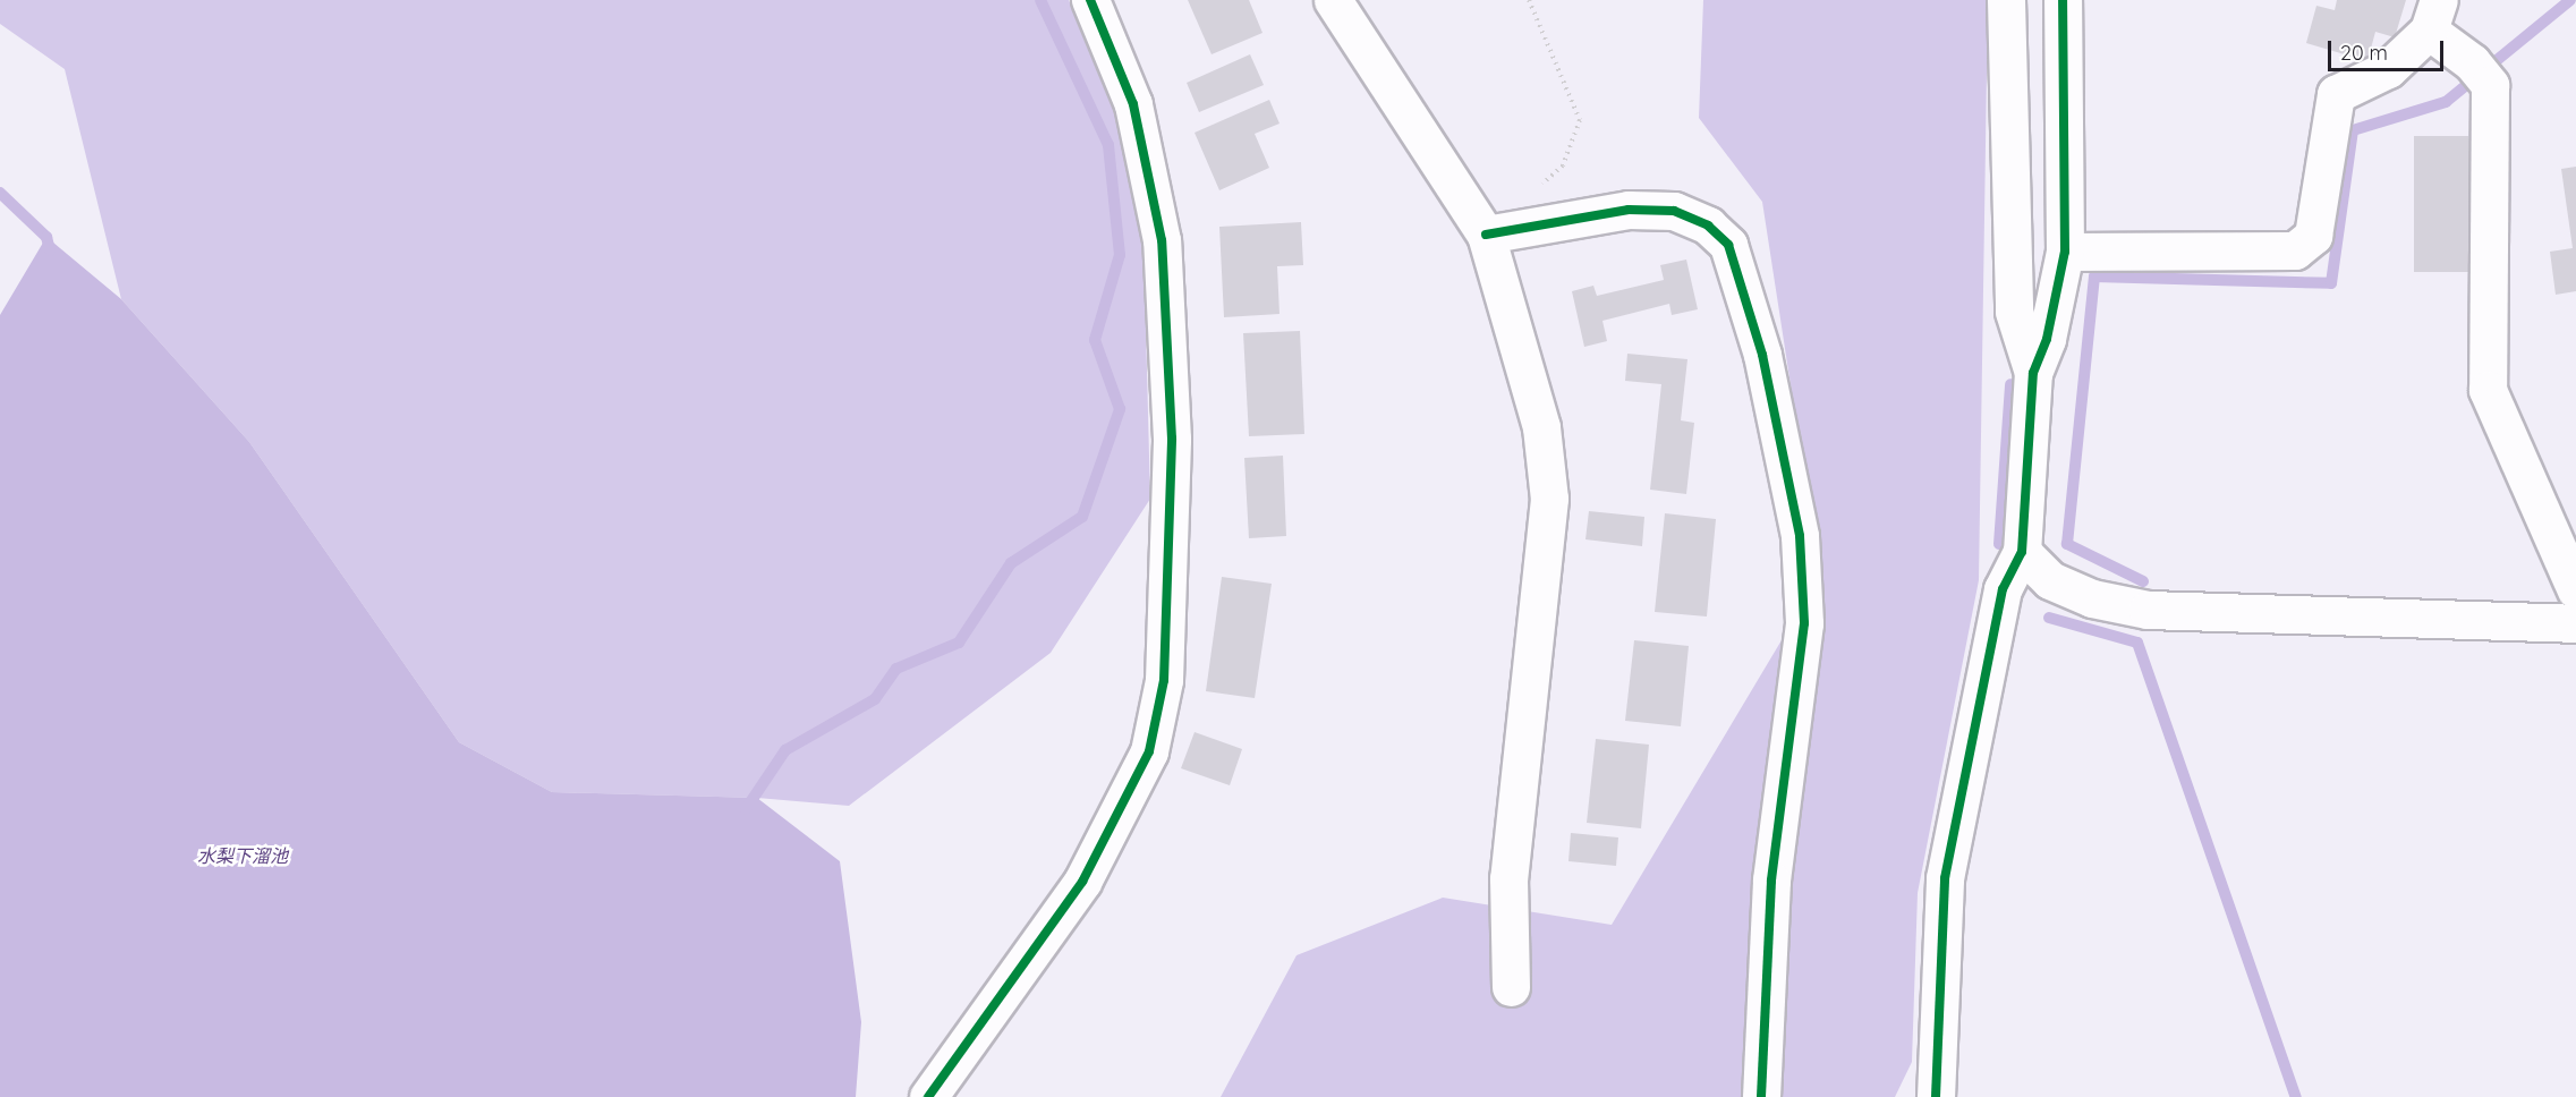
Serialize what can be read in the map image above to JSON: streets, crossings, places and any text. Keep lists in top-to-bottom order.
{
  "water": ["水梨下溜池"],
  "scale_bar": "20 m"
}
